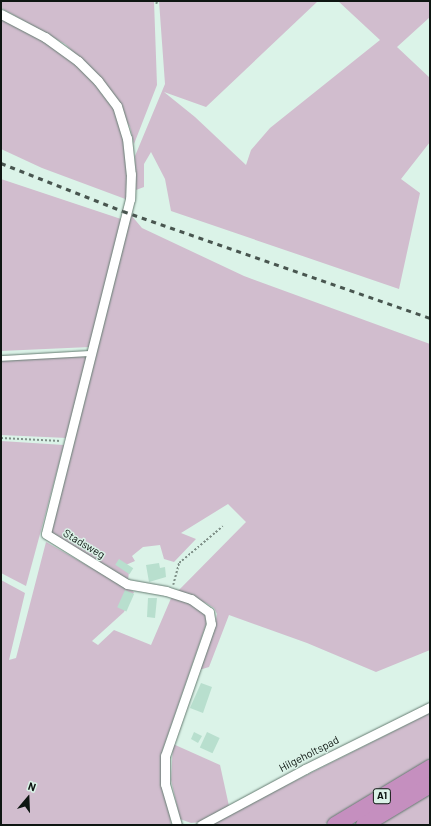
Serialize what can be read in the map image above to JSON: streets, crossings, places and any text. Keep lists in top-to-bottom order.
{
  "streets": {
    "highway": ["A1"],
    "street": ["Stadsweg", "Hilgeholtspad"]
  },
  "north": "top"
}
